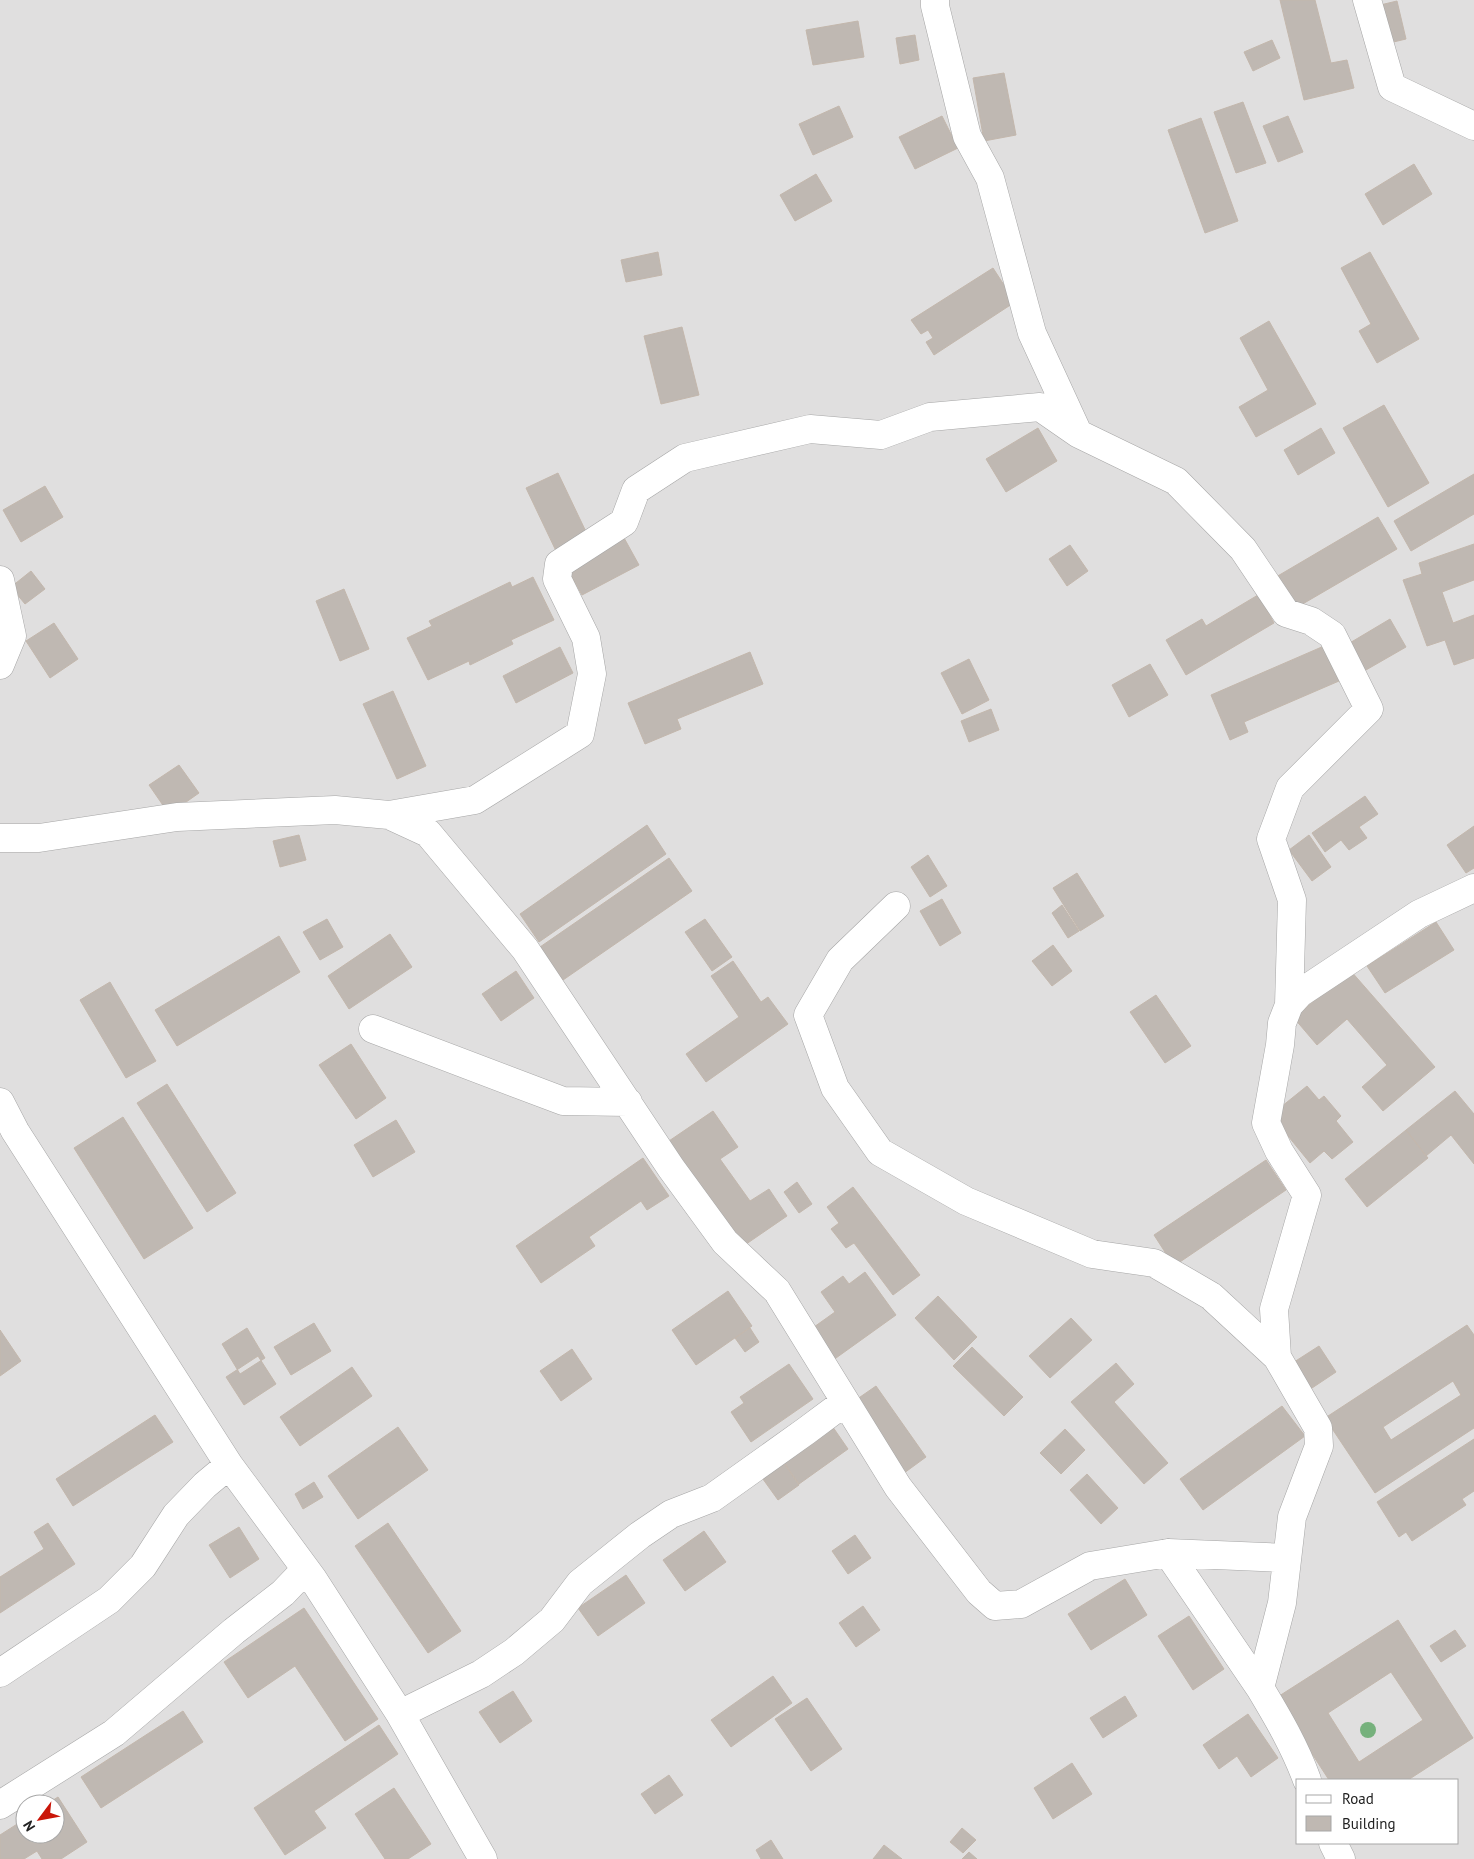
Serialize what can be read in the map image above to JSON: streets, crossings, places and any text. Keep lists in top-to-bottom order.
{
  "legend": ["Road", "Building"],
  "north": "bottom left"
}
